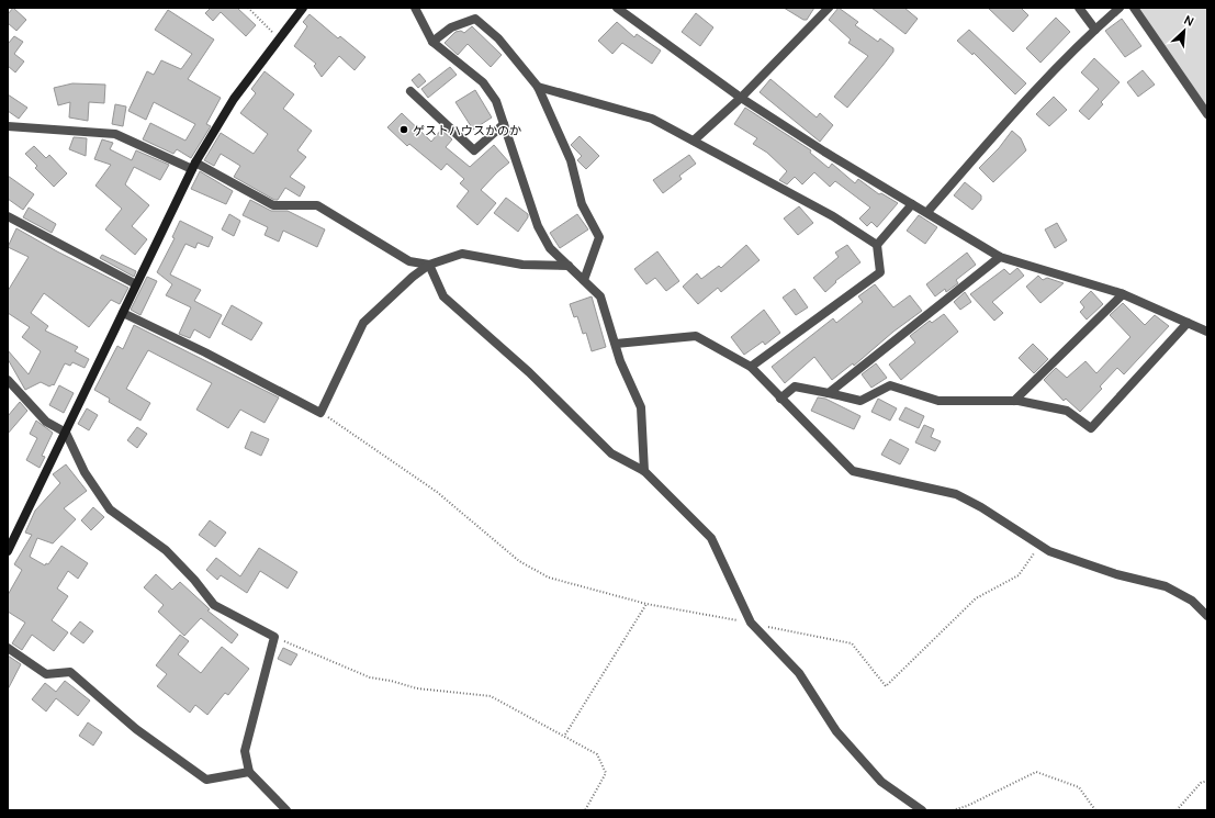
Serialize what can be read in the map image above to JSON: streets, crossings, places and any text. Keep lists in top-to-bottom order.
{
  "places": ["ゲストハウスかのか"],
  "north": "top right"
}
